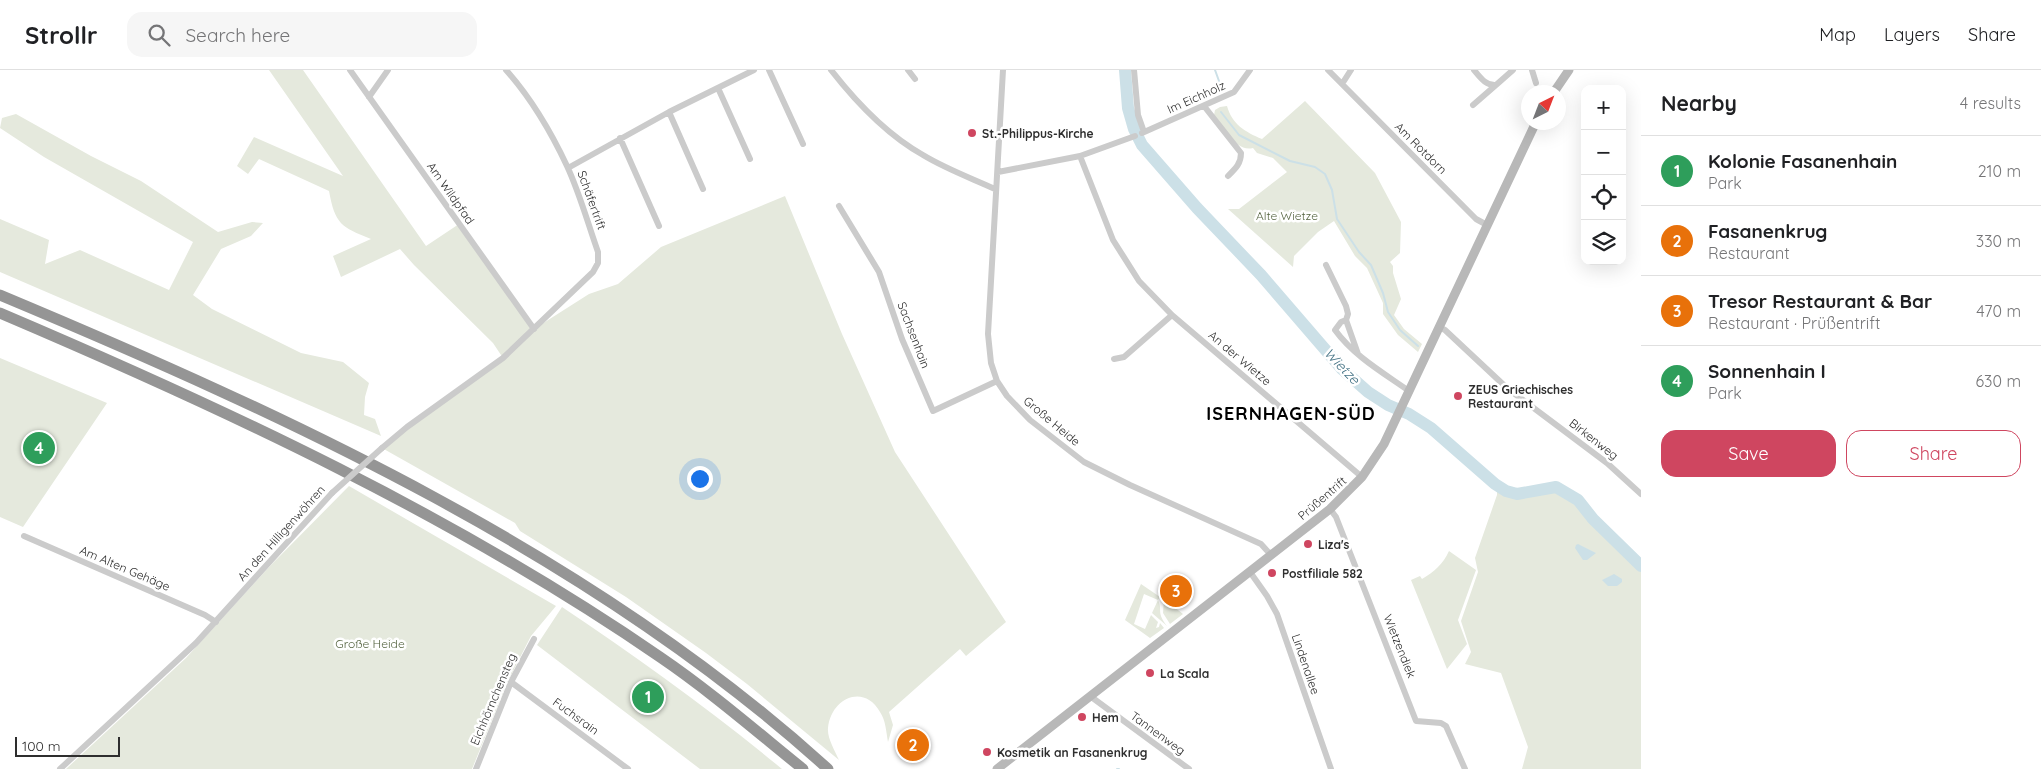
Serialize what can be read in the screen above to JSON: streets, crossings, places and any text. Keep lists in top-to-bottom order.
{
  "streets": {
    "main road": ["Prüßentrift"],
    "street": [
      "Im Eichholz",
      "Am Rotdorn",
      "Am Wildpfad",
      "Schäfertrift",
      "Sachsenhain",
      "An der Wietze",
      "Große Heide",
      "Birkenweg",
      "An den Hilligenwöhren",
      "Am Alten Gehäge",
      "Wietzendiek",
      "Lindenallee",
      "Eichhörnchensteg",
      "Fuchsrain",
      "Tannenweg"
    ]
  },
  "crossings": [
    ["Am Rotdorn", "Prüßentrift"],
    ["Am Wildpfad", "Schäfertrift"],
    ["Am Wildpfad", "An den Hilligenwöhren"],
    ["Schäfertrift", "An den Hilligenwöhren"],
    ["Sachsenhain", "Große Heide"],
    ["An der Wietze", "Prüßentrift"],
    ["Große Heide", "Prüßentrift"],
    ["Birkenweg", "Prüßentrift"],
    ["Prüßentrift", "Wietzendiek"],
    ["Prüßentrift", "Lindenallee"],
    ["Prüßentrift", "Tannenweg"],
    ["An den Hilligenwöhren", "Am Alten Gehäge"],
    ["Eichhörnchensteg", "Fuchsrain"]
  ],
  "districts": ["ISERNHAGEN-SÜD"],
  "water": ["Wietze"],
  "parks": ["Alte Wietze", "Große Heide"],
  "places": [
    "St.-Philippus-Kirche",
    "ZEUS Griechisches Restaurant",
    "Liza's",
    "Postfiliale 582",
    "La Scala",
    "Hem",
    "Kosmetik an Fasanenkrug"
  ],
  "scale_bar": "100 m",
  "north": "top right",
  "page": {
    "header": "Strollr",
    "search": "Search here",
    "nav": ["Map", "Layers", "Share"],
    "heading": ["Nearby", "4 results"],
    "map_buttons": ["+", "−"],
    "list": [
      {
        "mark": "1",
        "name": "Kolonie Fasanenhain",
        "note": "Park",
        "value": "210 m"
      },
      {
        "mark": "2",
        "name": "Fasanenkrug",
        "note": "Restaurant",
        "value": "330 m"
      },
      {
        "mark": "3",
        "name": "Tresor Restaurant & Bar",
        "note": "Restaurant · Prüßentrift",
        "value": "470 m"
      },
      {
        "mark": "4",
        "name": "Sonnenhain I",
        "note": "Park",
        "value": "630 m"
      }
    ],
    "buttons": ["Save", "Share"],
    "pins": [
      "4",
      "3",
      "1",
      "2"
    ],
    "scale": "100 m"
  }
}
